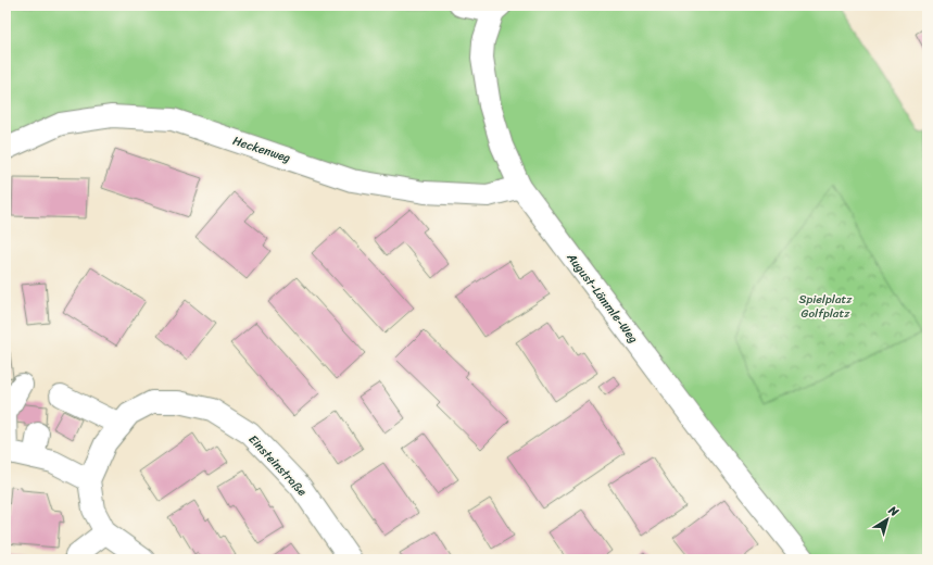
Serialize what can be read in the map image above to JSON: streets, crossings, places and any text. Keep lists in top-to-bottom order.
{
  "streets": {
    "street": ["Heckenweg", "August-Lämmle-Weg", "Einsteinstraße"]
  },
  "crossings": [
    ["Heckenweg", "August-Lämmle-Weg"]
  ],
  "parks": ["Spielplatz Golfplatz"],
  "north": "top right"
}
